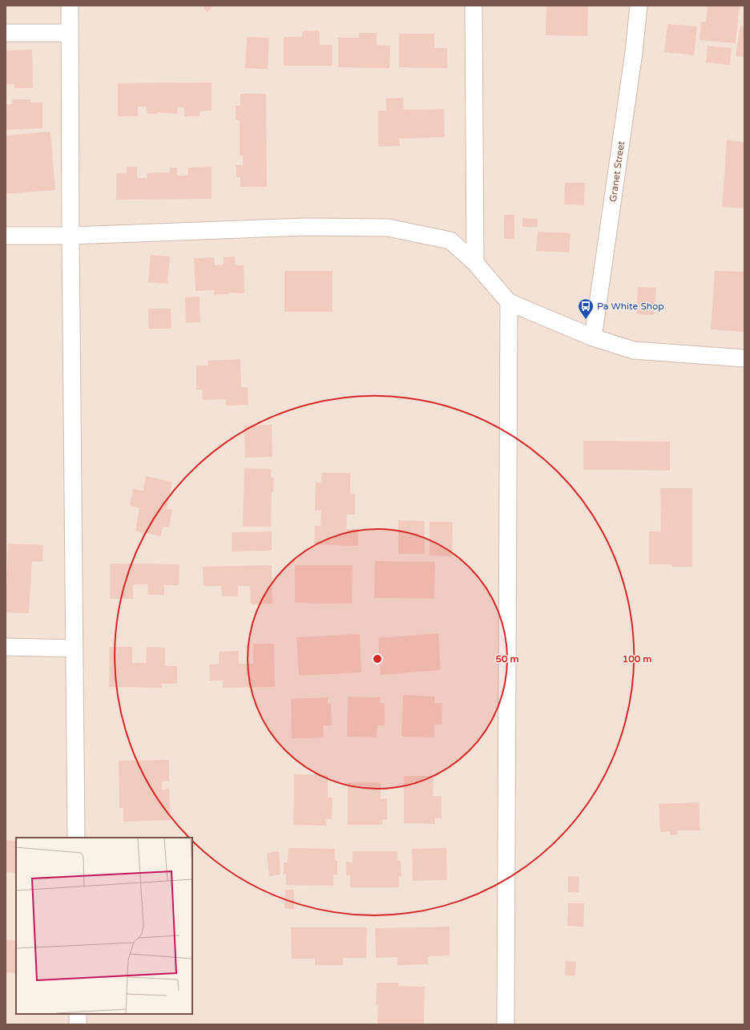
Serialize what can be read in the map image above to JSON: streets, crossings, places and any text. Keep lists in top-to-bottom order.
{
  "streets": {
    "street": ["Granet Street"]
  },
  "places": {
    "bus stop": ["Pa White Shop"]
  },
  "rings": ["50 m", "100 m"]
}
